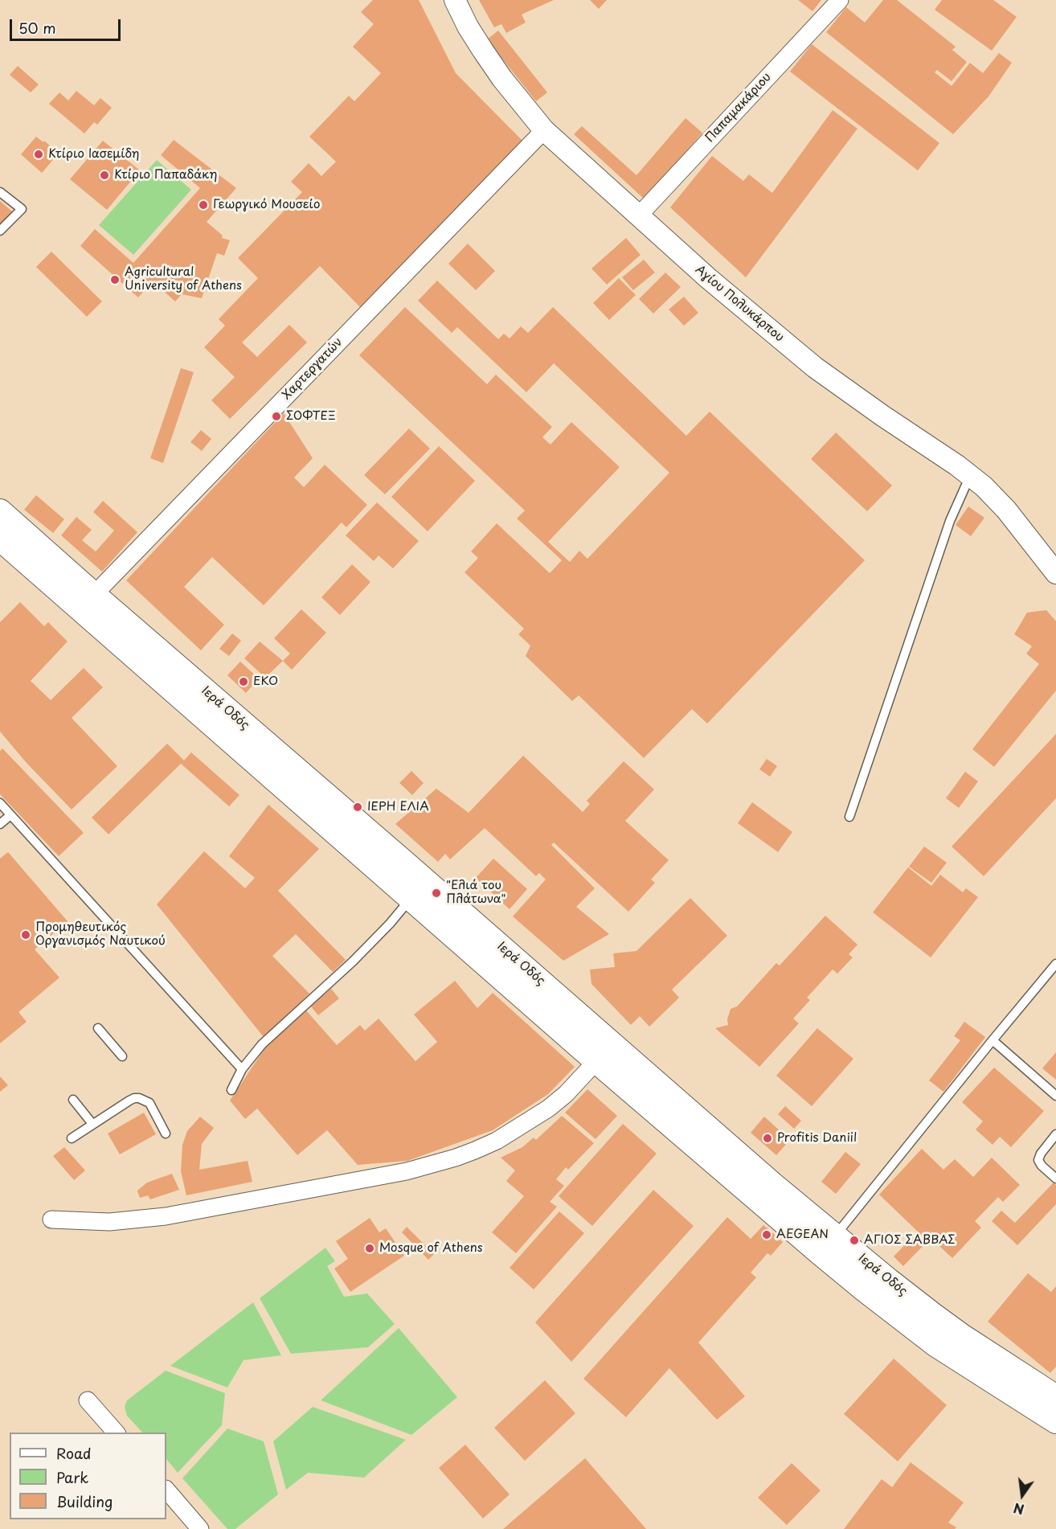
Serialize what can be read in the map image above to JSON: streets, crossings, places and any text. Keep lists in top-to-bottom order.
{
  "streets": {
    "main road": ["Ιερά Οδός"],
    "street": ["Παπαμακάριου", "Αγίου Πολυκάρπου", "Χαρτεργατών"]
  },
  "crossings": [
    ["Παπαμακάριου", "Αγίου Πολυκάρπου"],
    ["Αγίου Πολυκάρπου", "Χαρτεργατών"],
    ["Χαρτεργατών", "Ιερά Οδός"]
  ],
  "places": [
    "Κτίριο Ιασεμίδη",
    "Κτίριο Παπαδάκη",
    "Γεωργικό Μουσείο",
    "Agricultural University of Athens",
    "ΣΟΦΤΕΞ",
    "EKO",
    "ΙΕΡΗ ΕΛΙΑ",
    "\"Ελιά του Πλάτωνα\"",
    "Προμηθευτικός Οργανισμός Ναυτικού",
    "Profitis Daniil",
    "AEGEAN",
    "ΑΓΙΟΣ ΣΑΒΒΑΣ",
    "Mosque of Athens"
  ],
  "legend": ["Road", "Park", "Building"],
  "scale_bar": "50 m",
  "north": "bottom"
}
